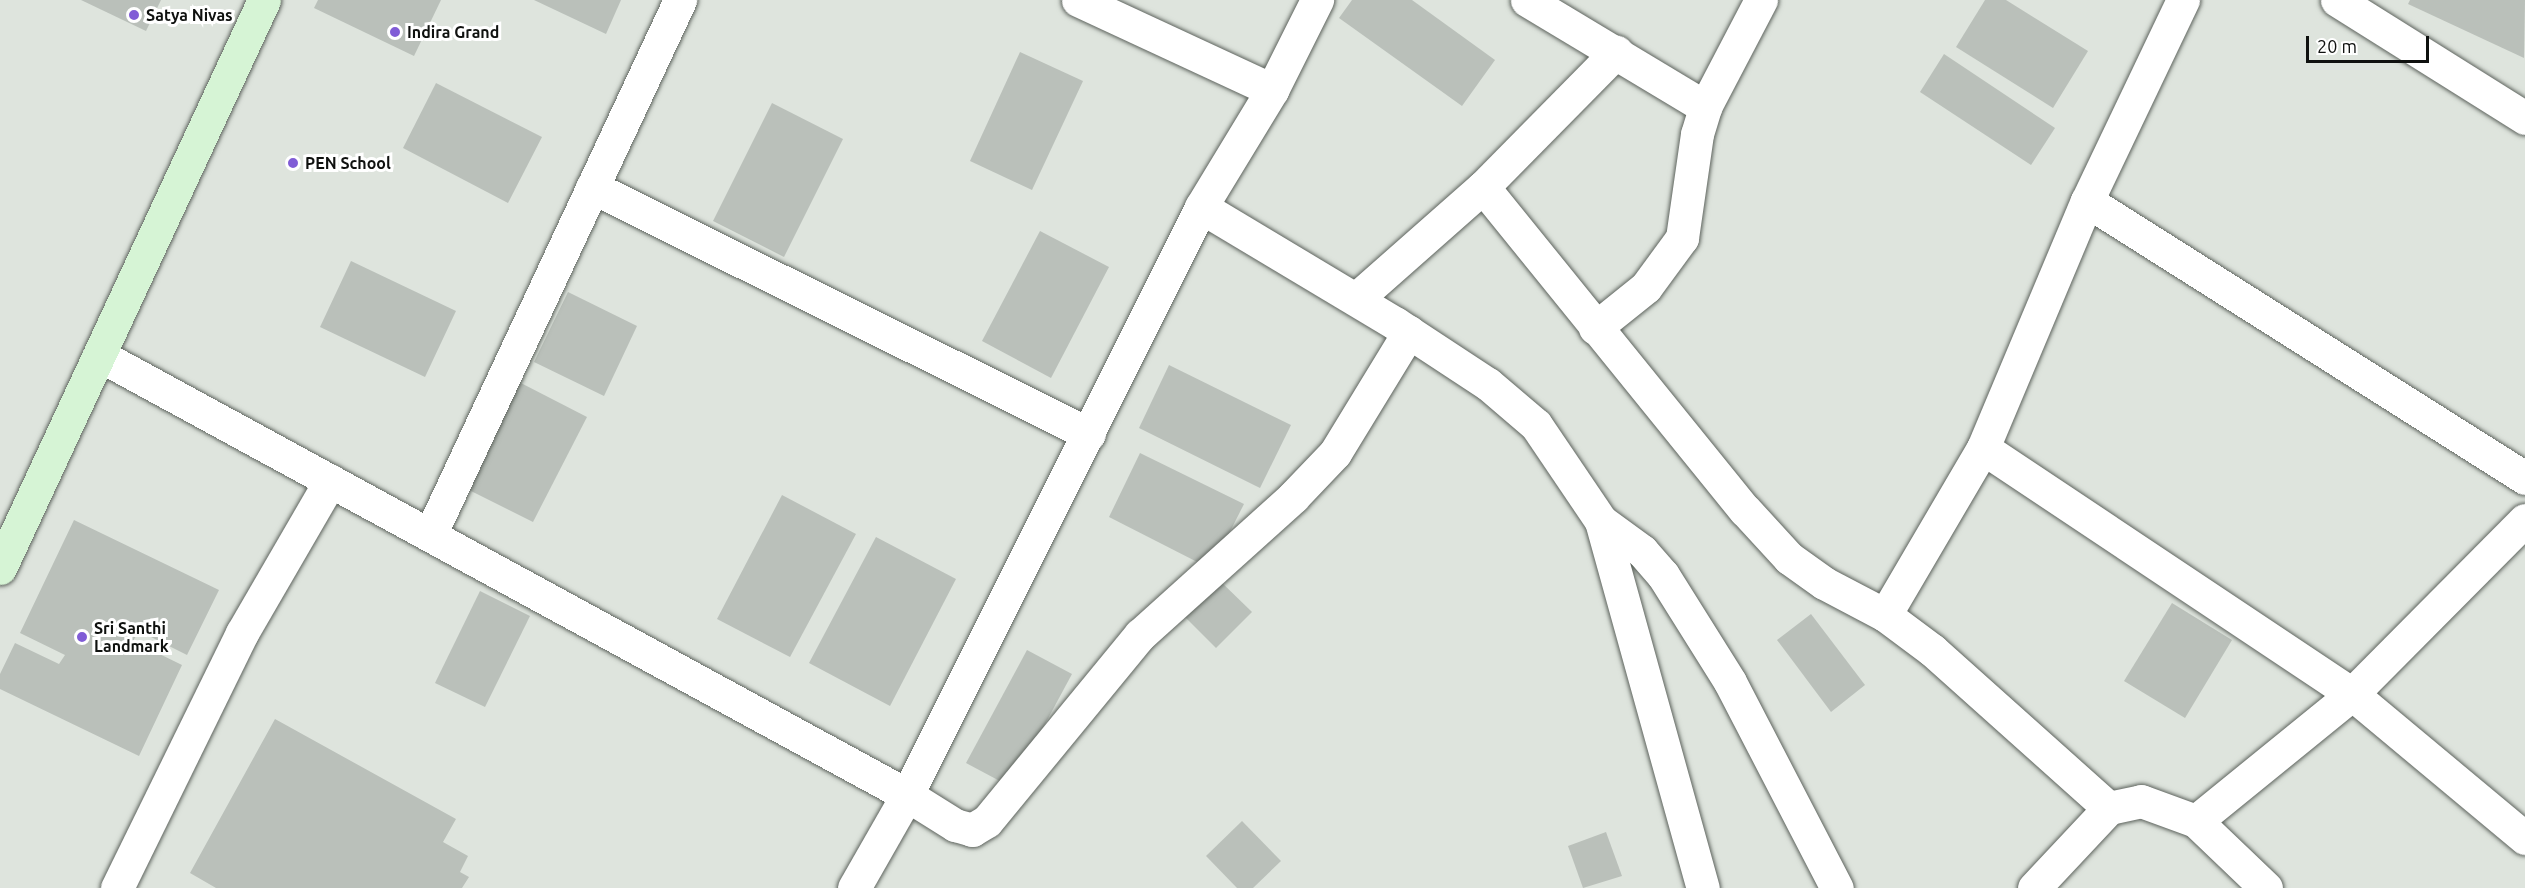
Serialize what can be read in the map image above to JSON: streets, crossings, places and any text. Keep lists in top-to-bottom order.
{
  "places": [
    "Satya Nivas",
    "Indira Grand",
    "PEN School",
    "Sri Santhi Landmark"
  ],
  "scale_bar": "20 m"
}
